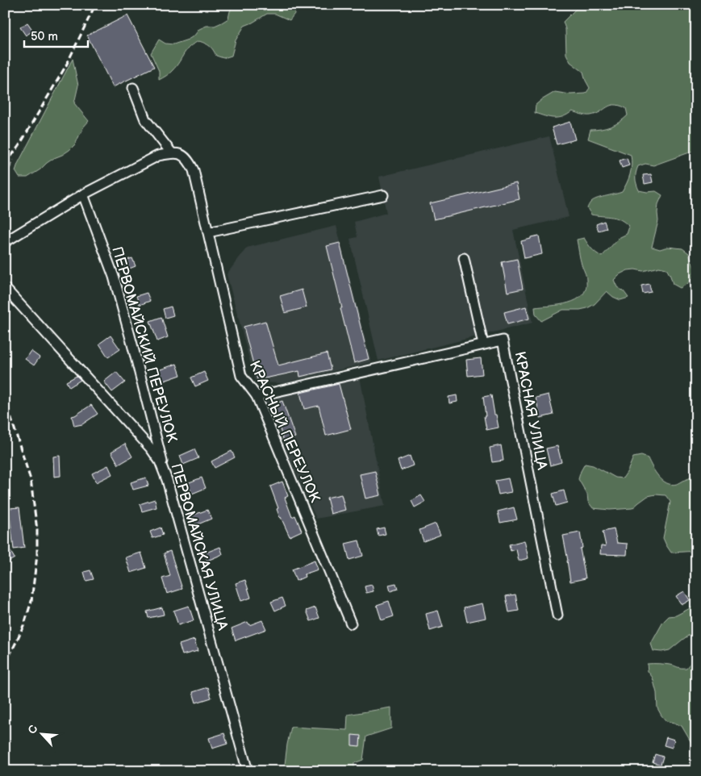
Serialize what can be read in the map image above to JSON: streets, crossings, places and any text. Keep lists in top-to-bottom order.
{
  "streets": {
    "street": [
      "ПЕРВОМАЙСКИЙ ПЕРЕУЛОК",
      "КРАСНАЯ УЛИЦА",
      "КРАСНЫЙ ПЕРЕУЛОК",
      "ПЕРВОМАЙСКАЯ УЛИЦА"
    ]
  },
  "crossings": [
    ["ПЕРВОМАЙСКИЙ ПЕРЕУЛОК", "ПЕРВОМАЙСКАЯ УЛИЦА"],
    ["КРАСНАЯ УЛИЦА", "КРАСНЫЙ ПЕРЕУЛОК"]
  ],
  "scale_bar": "50 m",
  "north": "top left"
}
